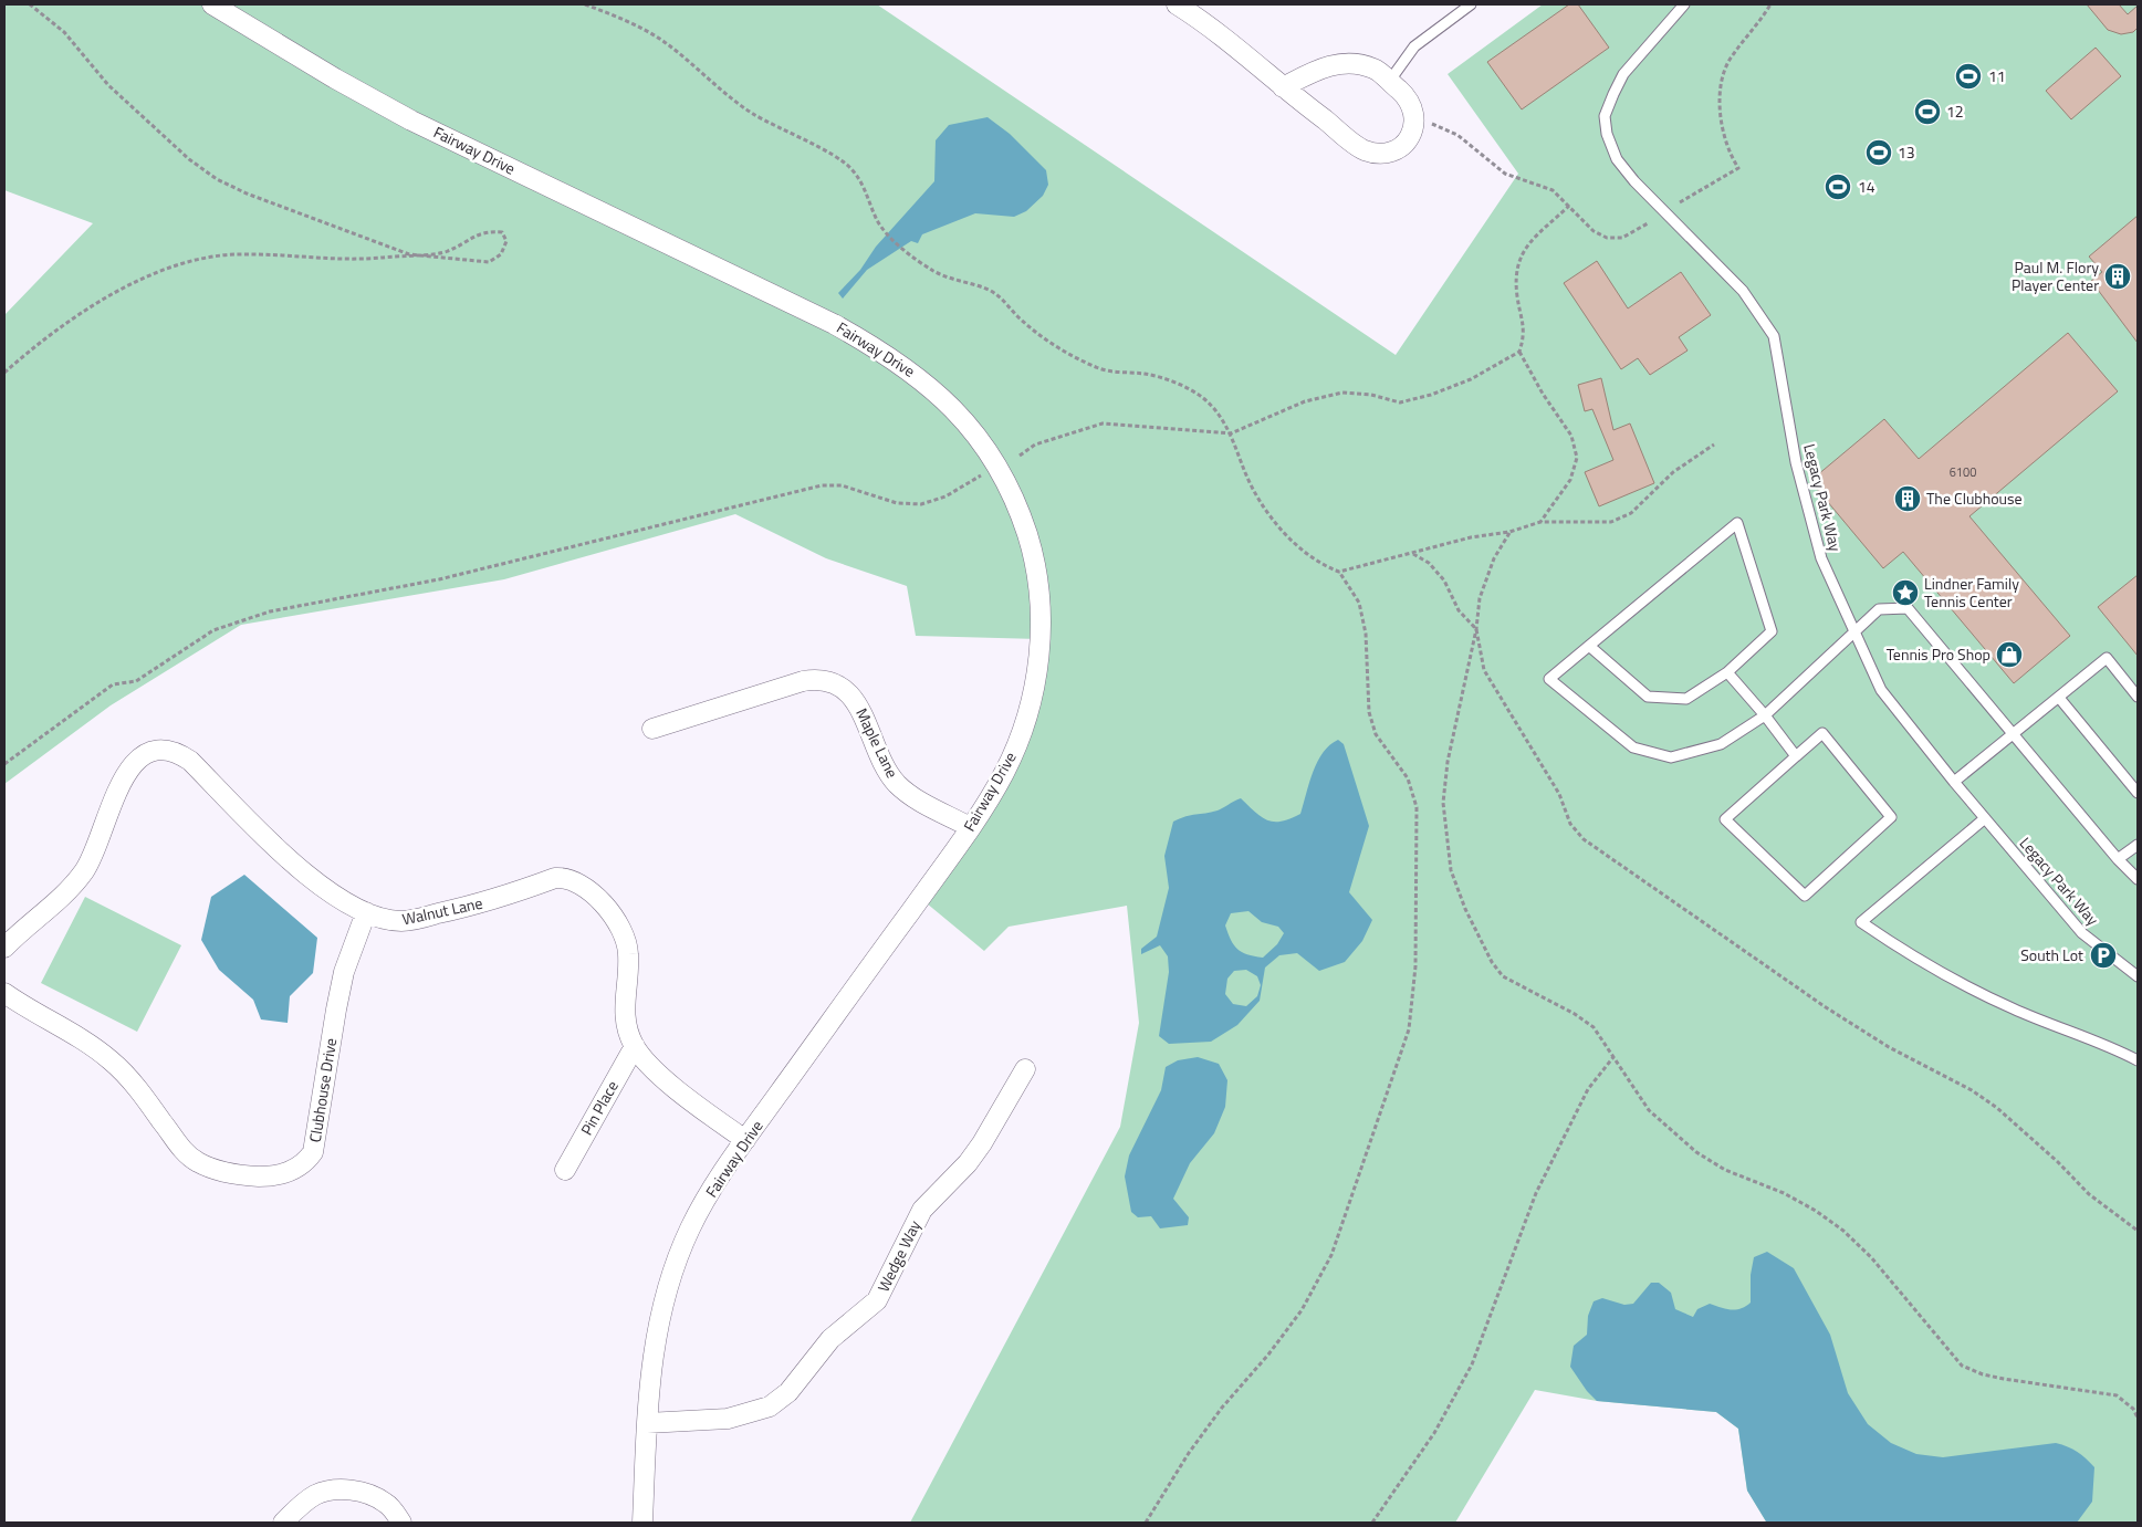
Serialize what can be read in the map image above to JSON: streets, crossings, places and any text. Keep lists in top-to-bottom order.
{
  "streets": {
    "street": [
      "Fairway Drive",
      "Maple Lane",
      "Walnut Lane",
      "Clubhouse Drive",
      "Pin Place",
      "Wedge Way"
    ],
    "lane": ["Legacy Park Way"]
  },
  "crossings": [
    ["Fairway Drive", "Maple Lane"],
    ["Fairway Drive", "Walnut Lane"],
    ["Fairway Drive", "Wedge Way"],
    ["Walnut Lane", "Clubhouse Drive"],
    ["Walnut Lane", "Pin Place"]
  ],
  "places": {
    "sports": [
      "11",
      "12",
      "13",
      "14"
    ],
    "building": ["Paul M. Flory Player Center", "The Clubhouse"],
    "place": ["Lindner Family Tennis Center"],
    "shop": ["Tennis Pro Shop"],
    "parking": ["South Lot"]
  },
  "house_numbers": ["6100"]
}
